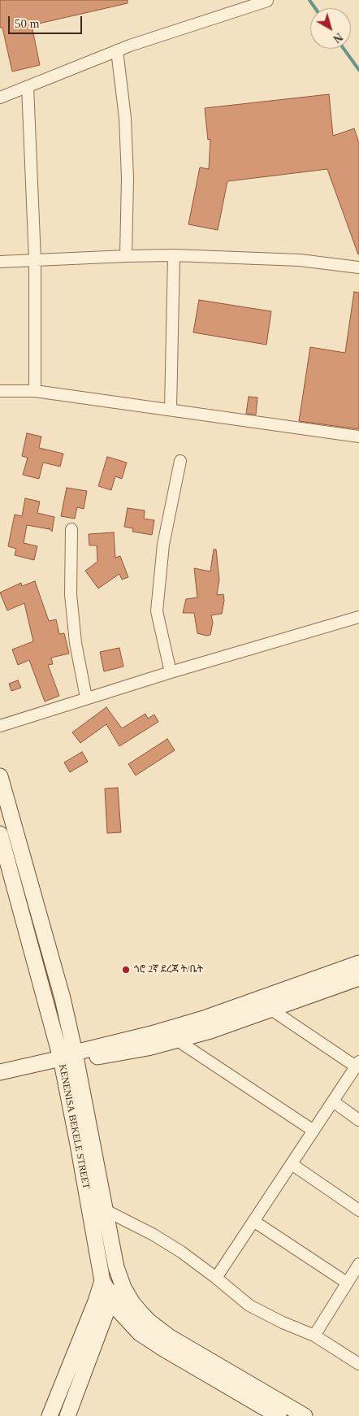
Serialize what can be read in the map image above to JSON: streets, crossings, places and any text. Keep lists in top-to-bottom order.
{
  "streets": {
    "main road": ["KENENISA BEKELE STREET"]
  },
  "places": ["ጎሮ 2ኛ ደረጃ ት/ቤት"],
  "scale_bar": "50 m",
  "north": "bottom right"
}
